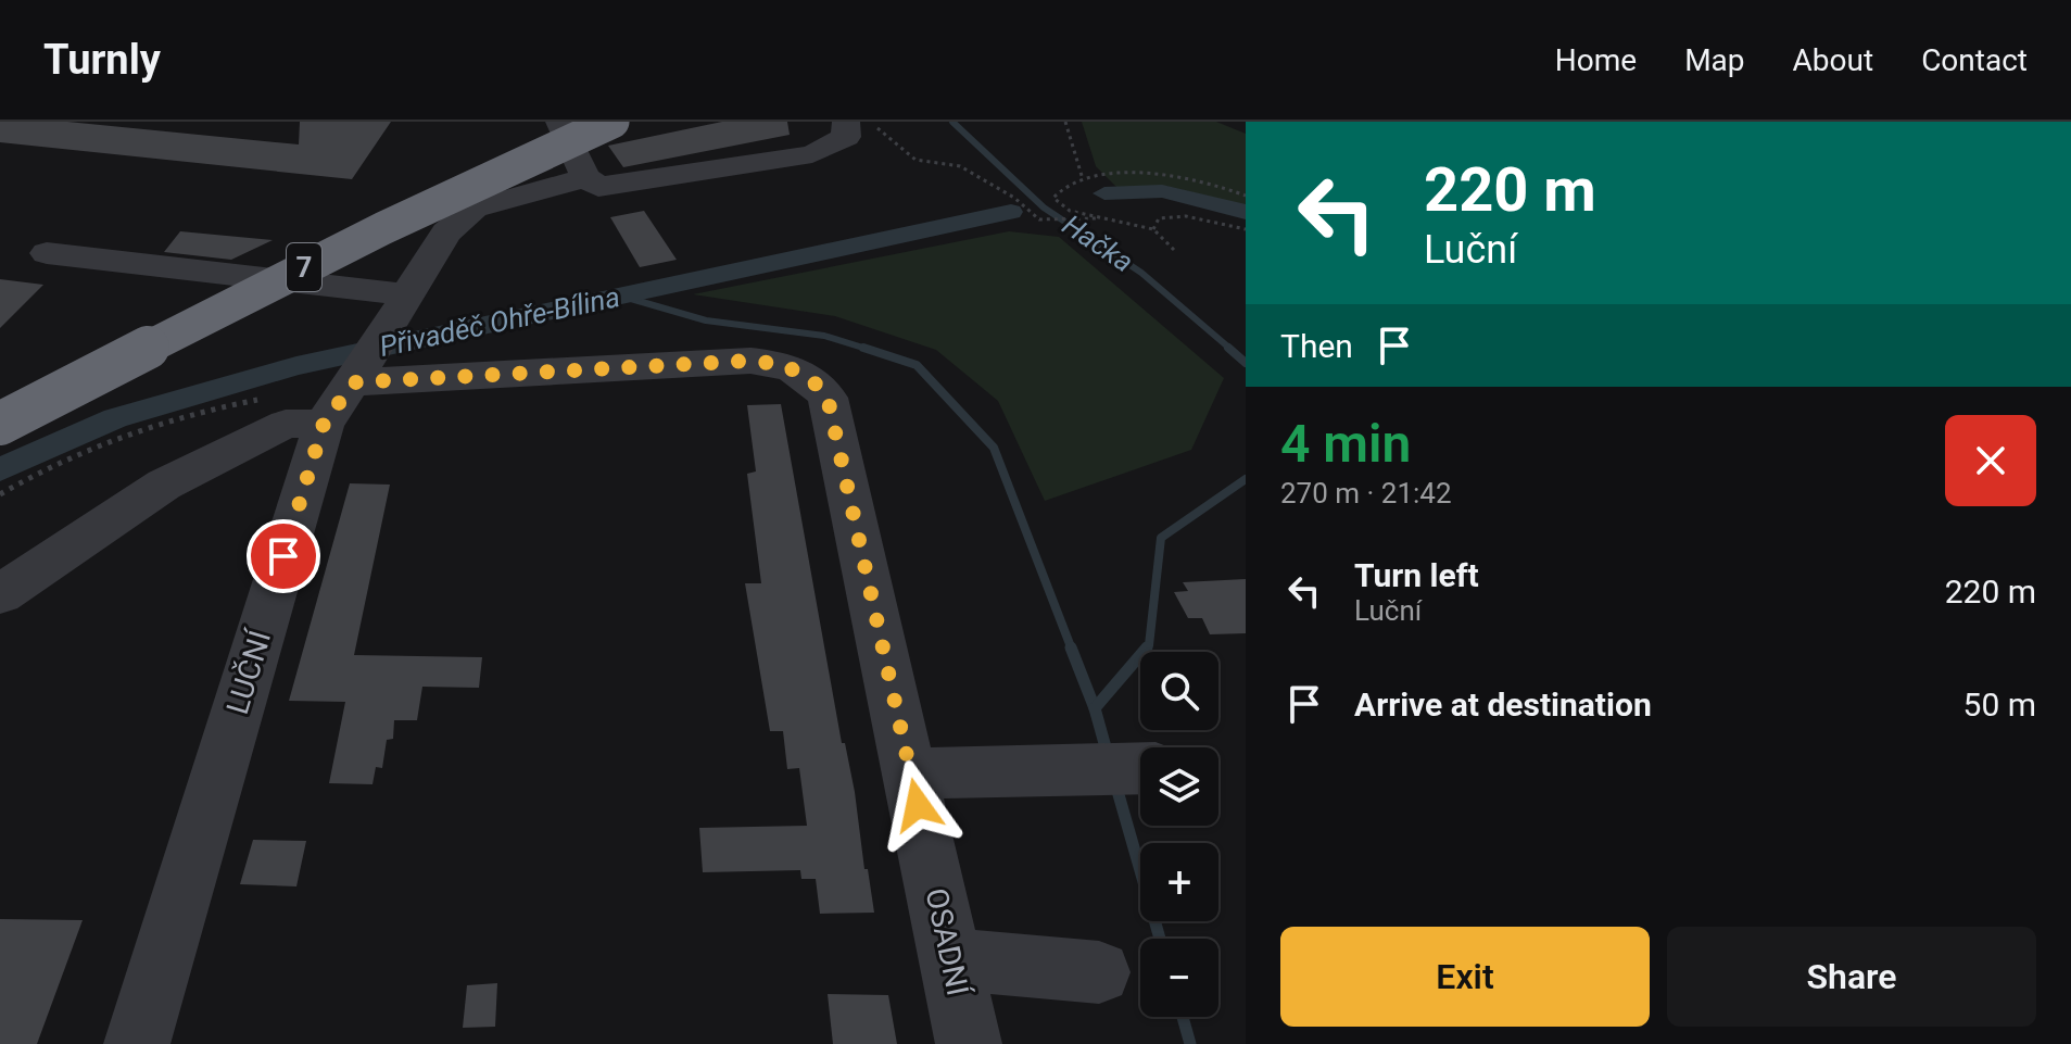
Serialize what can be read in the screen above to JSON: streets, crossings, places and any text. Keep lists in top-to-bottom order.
{
  "streets": {
    "highway": ["7"],
    "street": ["LUČNÍ", "OSADNÍ"]
  },
  "crossings": [
    ["LUČNÍ", "OSADNÍ"]
  ],
  "water": ["Hačka", "Přivaděč Ohře-Bílina"],
  "page": {
    "header": "Turnly",
    "nav": [
      "Home",
      "Map",
      "About",
      "Contact"
    ],
    "turn": ["220 m", "Luční"],
    "then": "Then",
    "heading": ["4 min", "270 m · 21:42"],
    "list": [
      {
        "name": "Turn left",
        "note": "Luční",
        "value": "220 m"
      },
      {
        "name": "Arrive at destination",
        "value": "50 m"
      }
    ],
    "map_buttons": ["+", "−"],
    "buttons": ["Exit", "Share"]
  }
}
